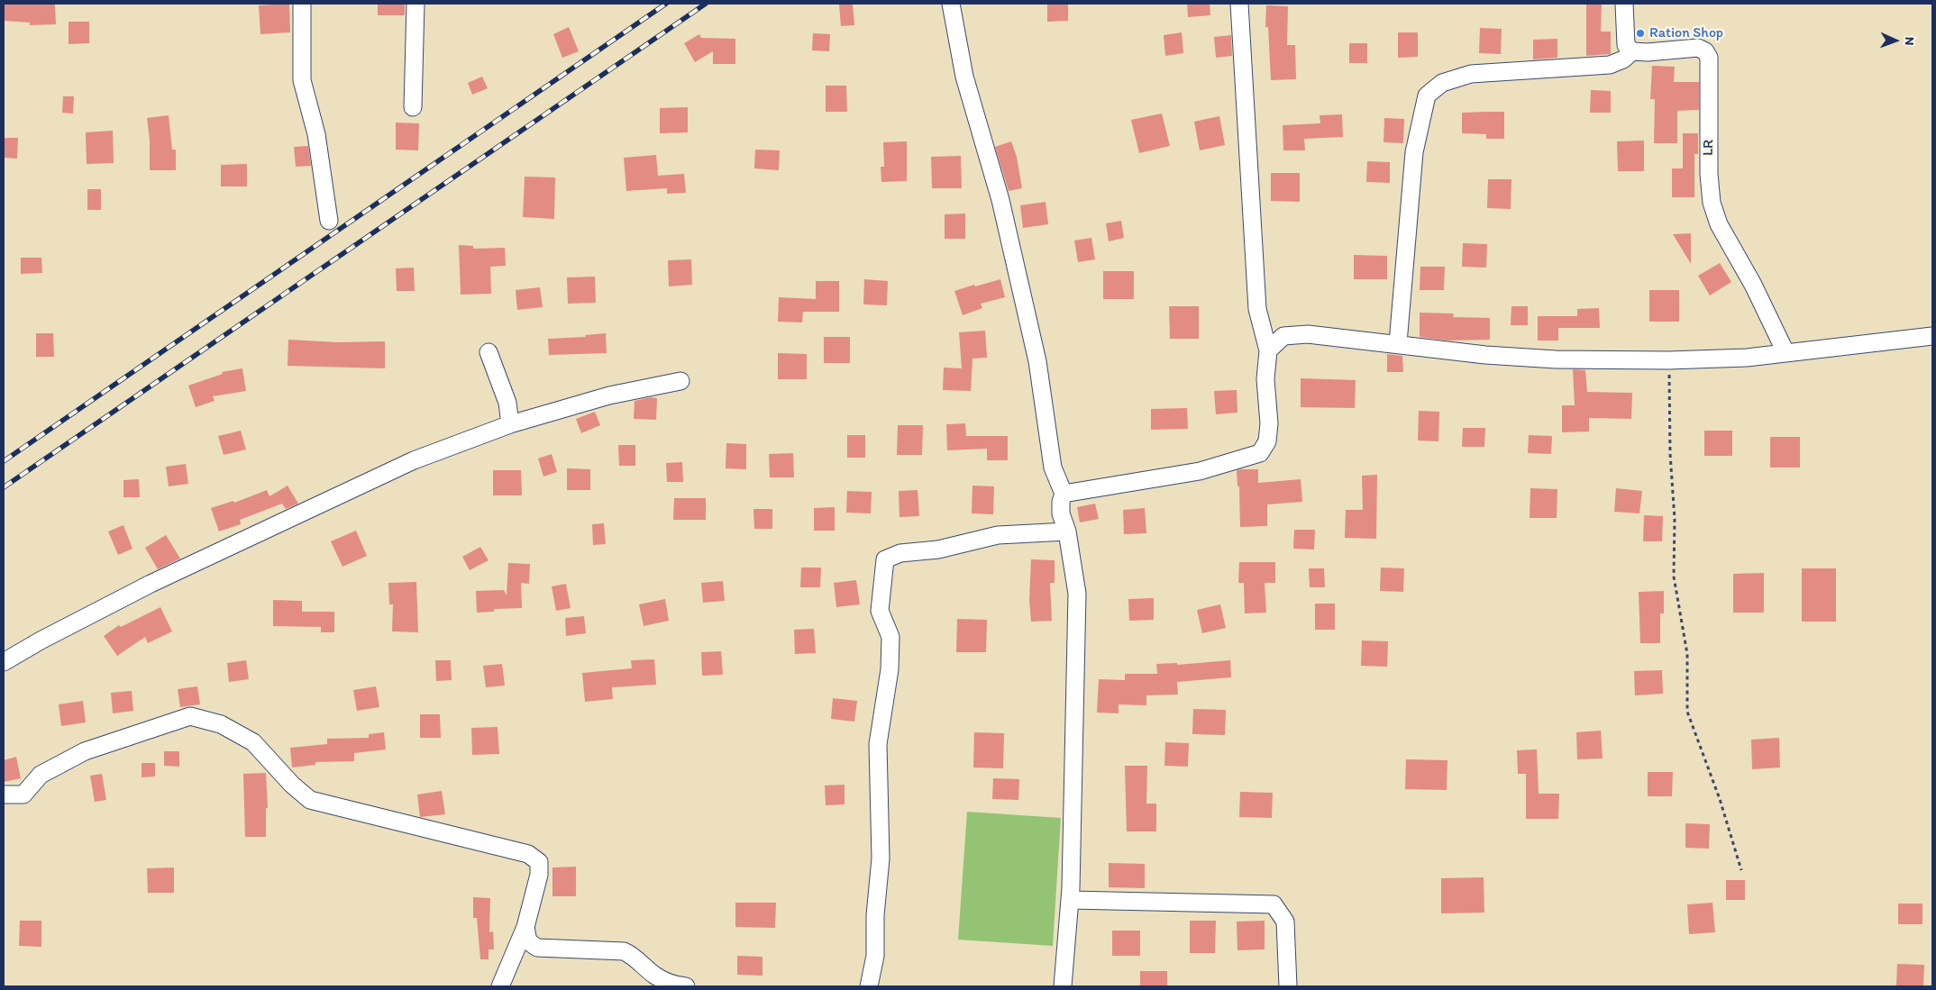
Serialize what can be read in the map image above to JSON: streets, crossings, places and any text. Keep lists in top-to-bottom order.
{
  "streets": {
    "street": ["LR"]
  },
  "places": ["Ration Shop"],
  "north": "right"
}
